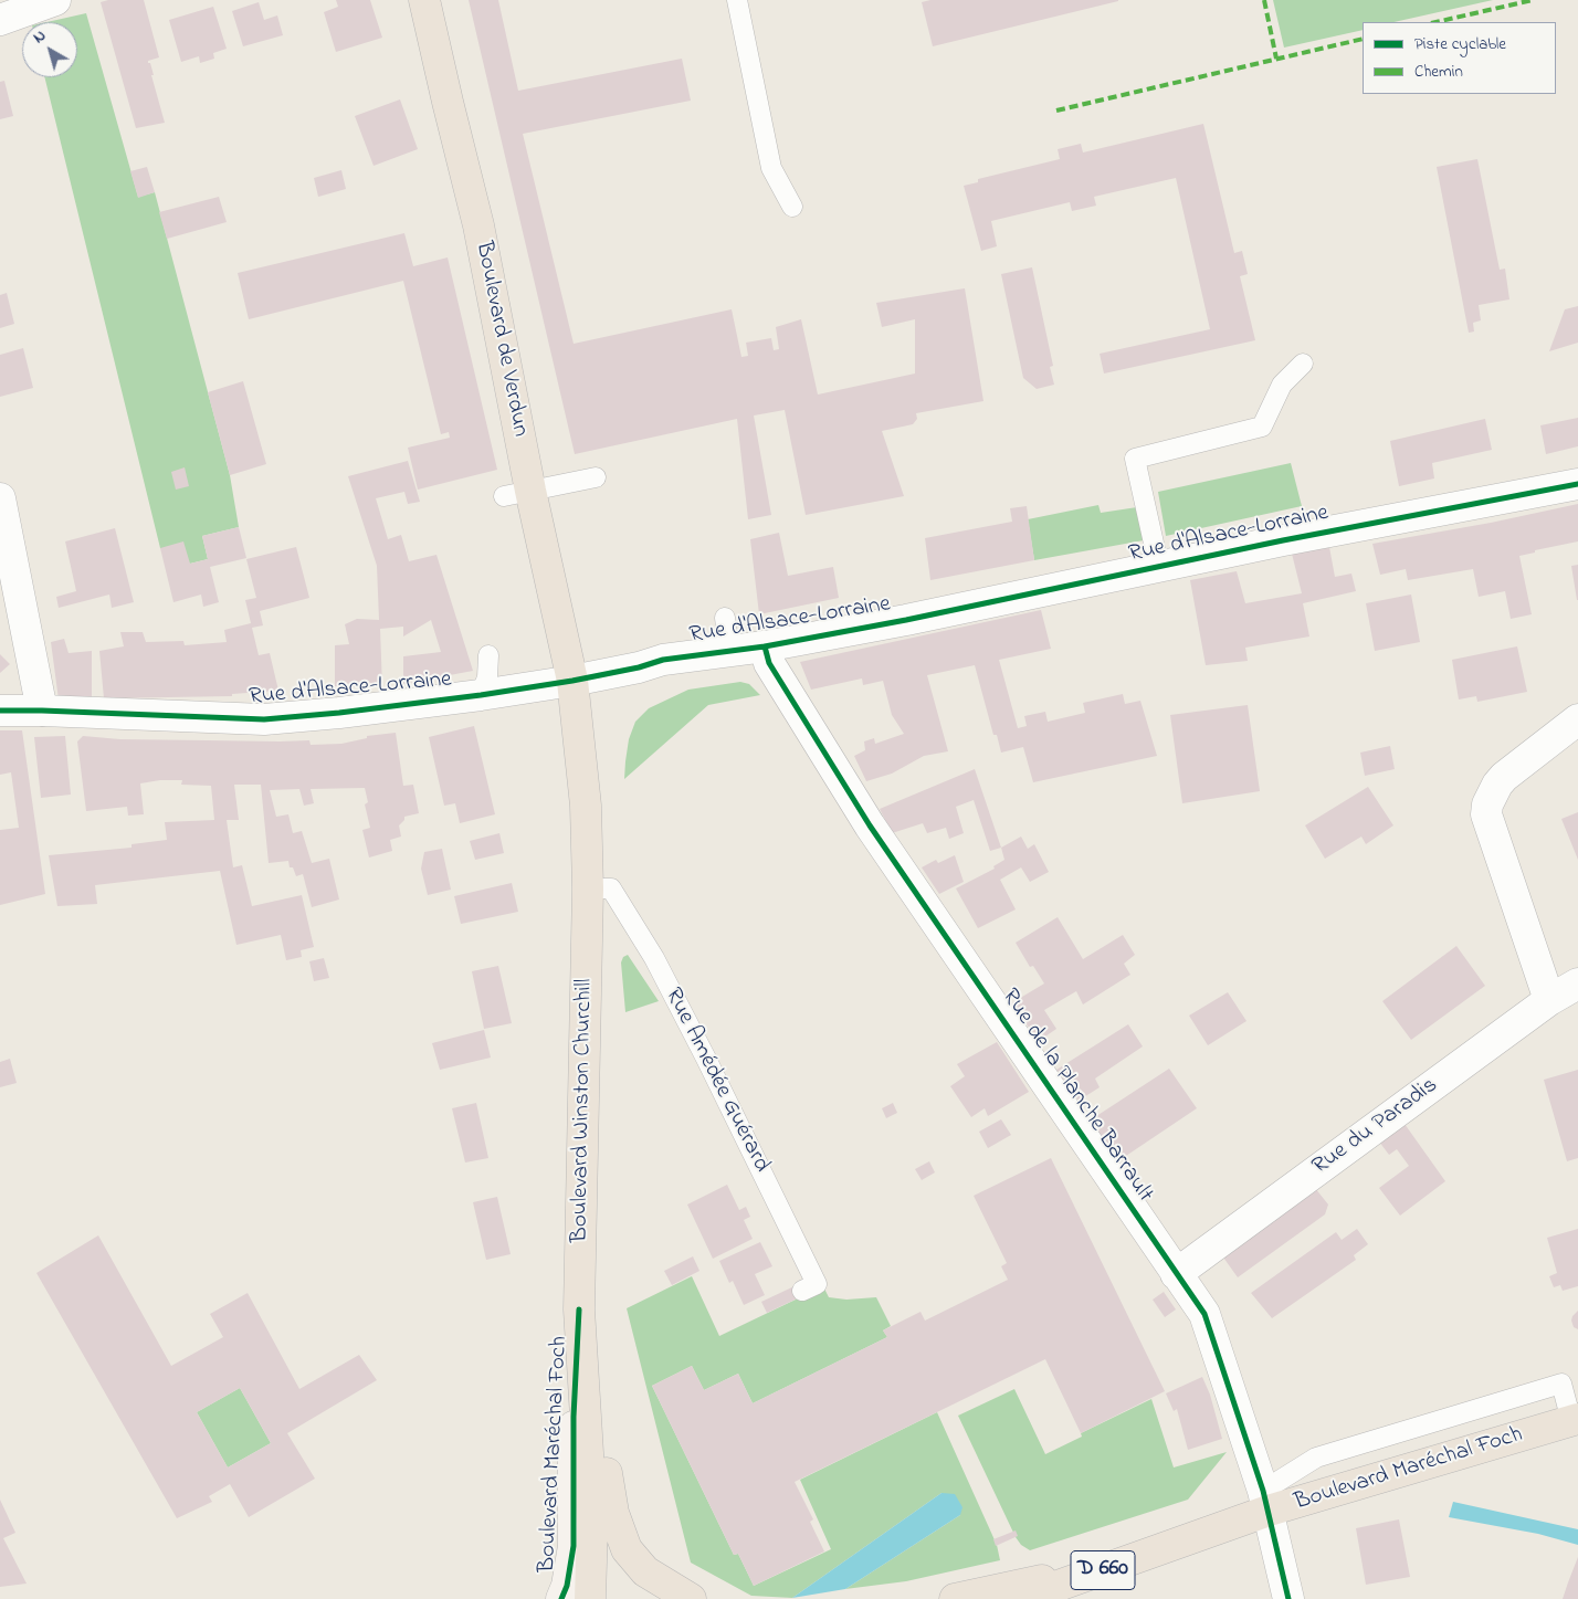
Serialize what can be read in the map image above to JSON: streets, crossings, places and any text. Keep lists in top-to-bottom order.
{
  "streets": {
    "main road": [
      "Boulevard de Verdun",
      "Boulevard Winston Churchill",
      "Boulevard Maréchal Foch",
      "D 660"
    ],
    "street": ["Rue d'Alsace-Lorraine", "Rue de la Planche Barrault", "Rue du Paradis"],
    "lane": ["Rue Amédée Guérard"]
  },
  "crossings": [
    ["Boulevard de Verdun", "Rue d'Alsace-Lorraine"],
    ["Boulevard de Verdun", "Boulevard Winston Churchill"],
    ["Rue d'Alsace-Lorraine", "Rue de la Planche Barrault"],
    ["Rue d'Alsace-Lorraine", "Boulevard Winston Churchill"],
    ["Rue Amédée Guérard", "Boulevard Winston Churchill"],
    ["Rue de la Planche Barrault", "Rue du Paradis"],
    ["Rue de la Planche Barrault", "Boulevard Maréchal Foch"],
    ["Boulevard Winston Churchill", "Boulevard Maréchal Foch"],
    ["Boulevard Maréchal Foch", "D 660"]
  ],
  "legend": ["Piste cyclable", "Chemin"],
  "north": "top left"
}
